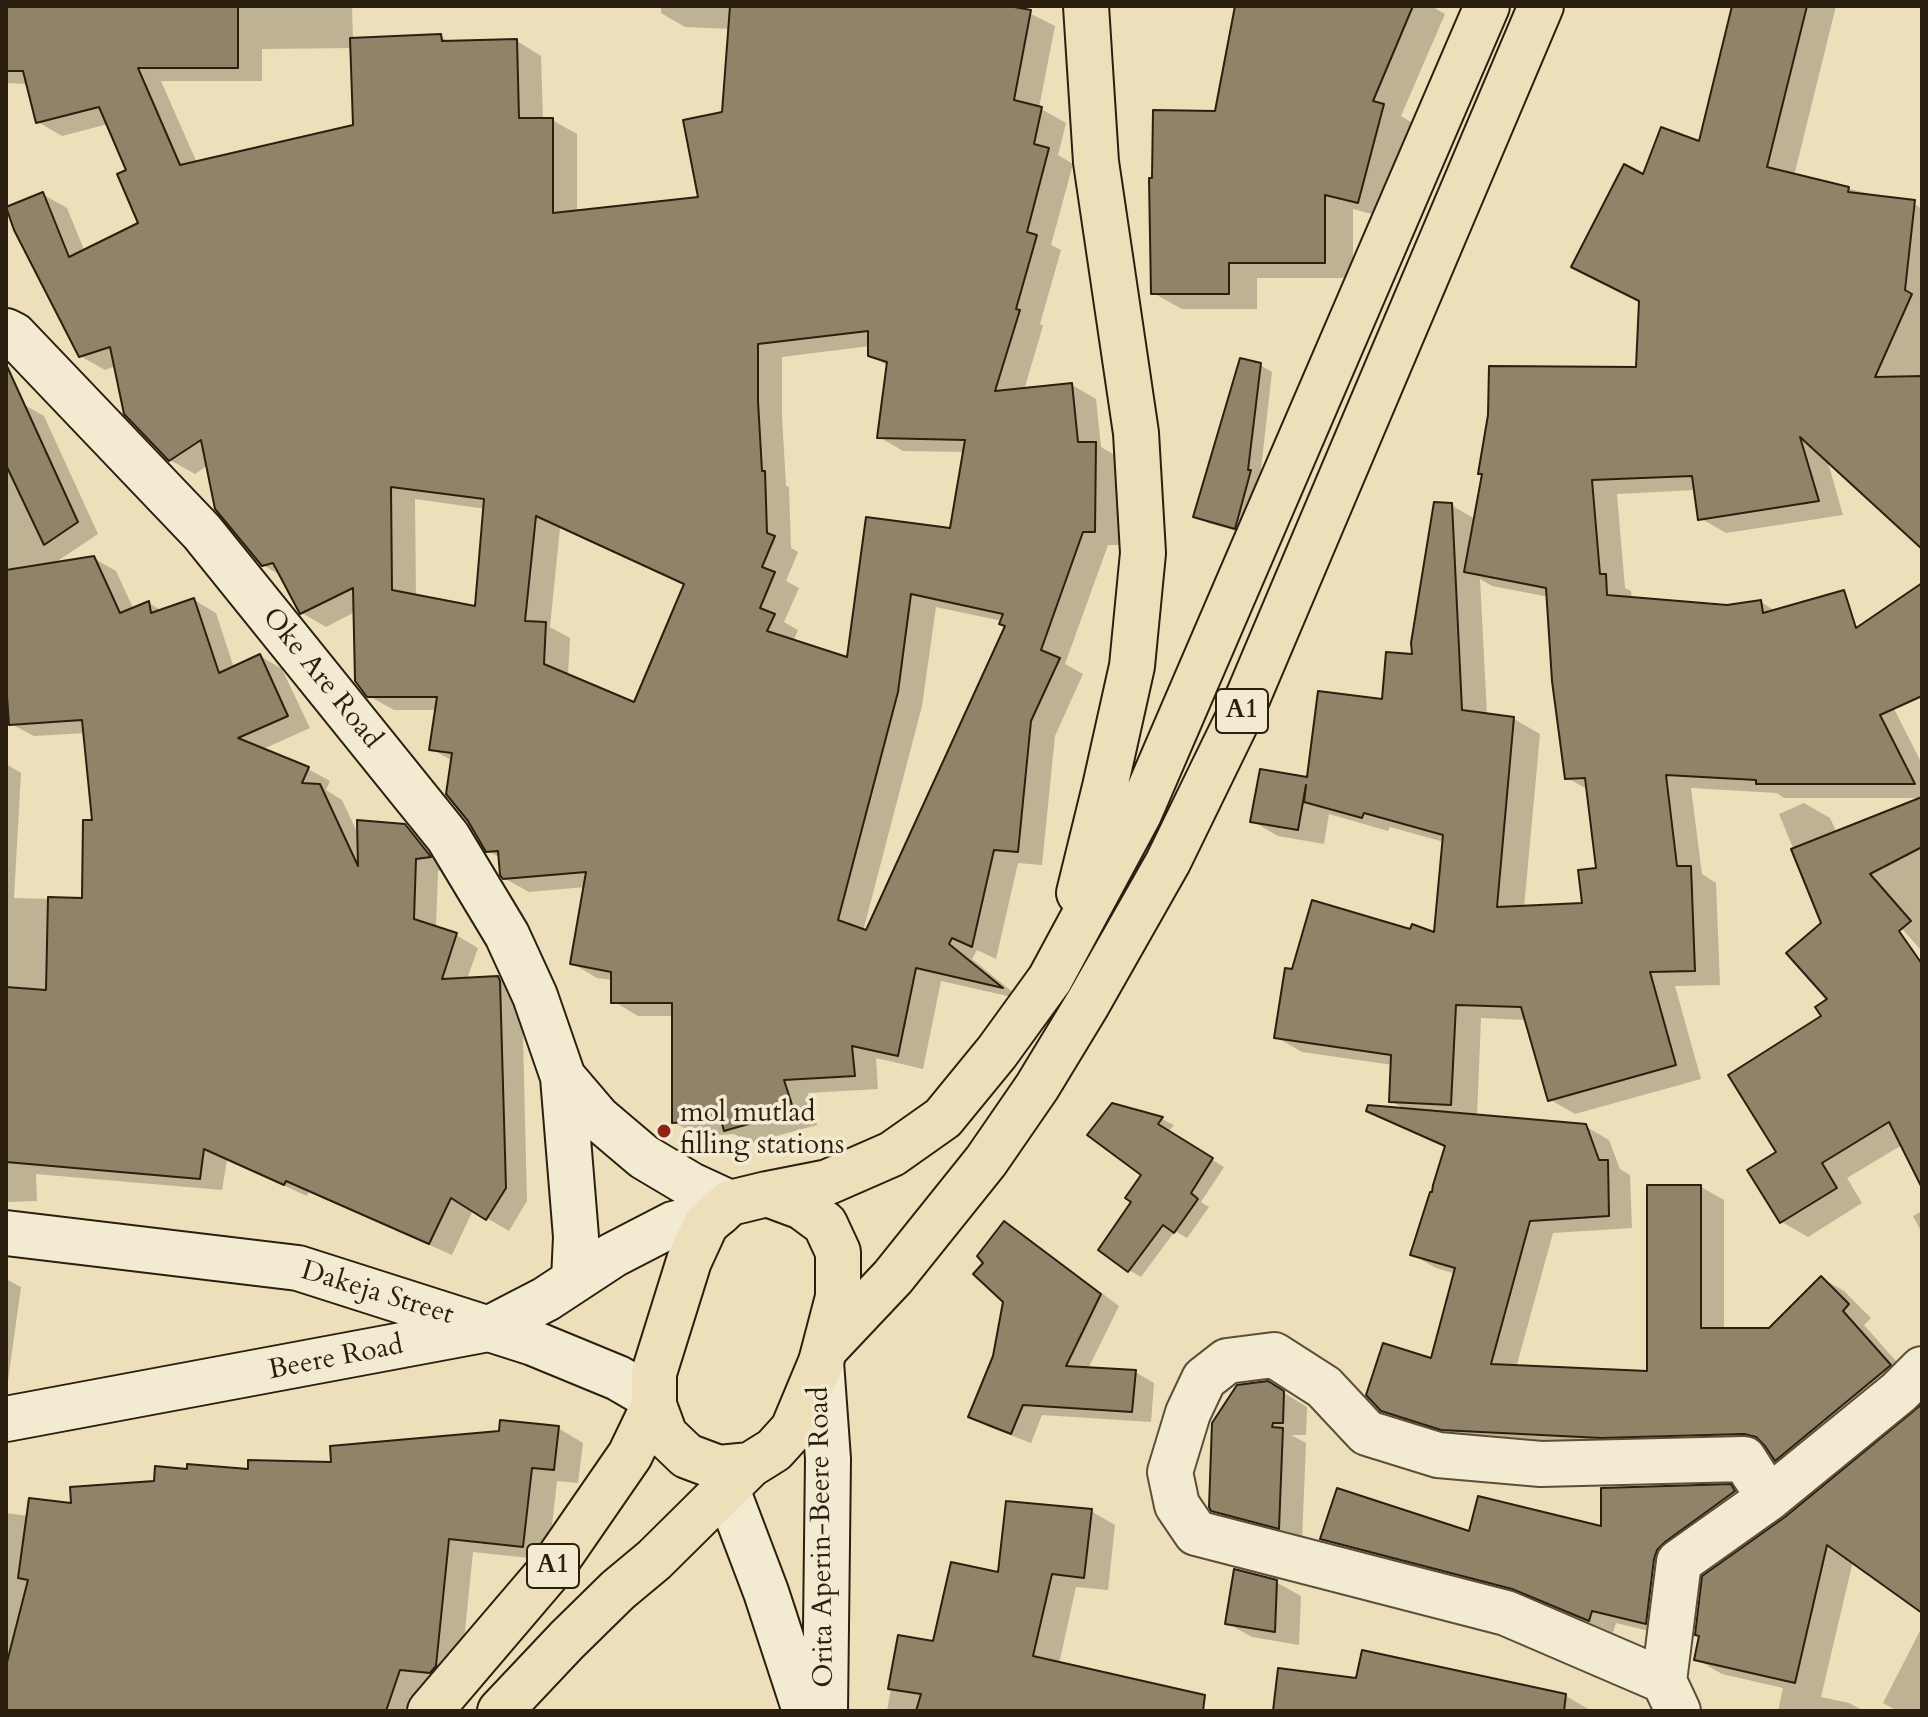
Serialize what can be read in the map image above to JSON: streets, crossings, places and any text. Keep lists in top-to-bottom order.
{
  "streets": {
    "highway": ["A1"],
    "main road": [
      "Oke Are Road",
      "Dakeja Street",
      "Beere Road",
      "Orita Aperin-Beere Road"
    ]
  },
  "crossings": [
    ["Oke Are Road", "A1"],
    ["Oke Are Road", "Dakeja Street"],
    ["Oke Are Road", "Beere Road"],
    ["Oke Are Road", "Orita Aperin-Beere Road"],
    ["A1", "Dakeja Street"],
    ["A1", "Beere Road"],
    ["A1", "Orita Aperin-Beere Road"],
    ["Dakeja Street", "Beere Road"],
    ["Dakeja Street", "Orita Aperin-Beere Road"],
    ["Beere Road", "Orita Aperin-Beere Road"]
  ],
  "places": ["mol mutlad filling stations"]
}
